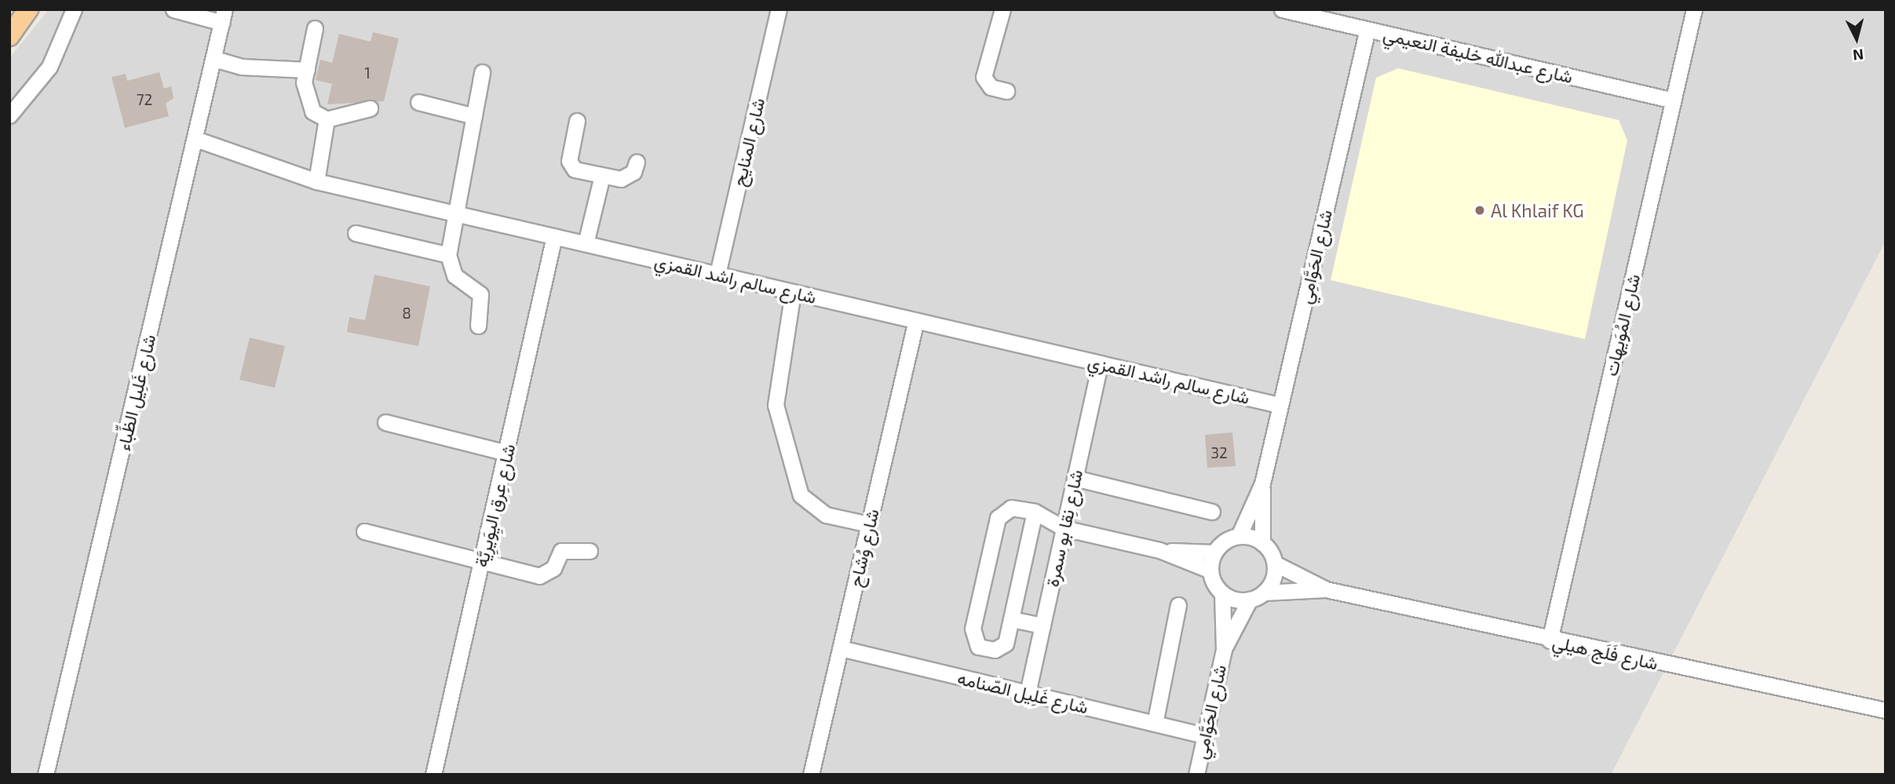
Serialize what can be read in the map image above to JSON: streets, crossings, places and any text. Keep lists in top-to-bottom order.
{
  "streets": {
    "street": [
      "شارع عبدالله خليفة النعيمي",
      "شارع المنايح",
      "شارع الحَوَّامِي",
      "شارع سالم راشد القمزي",
      "شارع المُوَيهات",
      "شارع غَلِيل الظِّباء",
      "شارع عِرق اليِوَيرِيَّة",
      "شارع نِقا بو سمرة",
      "شارع وُشاح",
      "شارع فَلَج هيلي",
      "شارع غَلِيل الصّنامه"
    ]
  },
  "crossings": [
    ["شارع عبدالله خليفة النعيمي", "شارع الحَوَّامِي"],
    ["شارع عبدالله خليفة النعيمي", "شارع المُوَيهات"],
    ["شارع المنايح", "شارع سالم راشد القمزي"],
    ["شارع الحَوَّامِي", "شارع سالم راشد القمزي"],
    ["شارع الحَوَّامِي", "شارع فَلَج هيلي"],
    ["شارع الحَوَّامِي", "شارع غَلِيل الصّنامه"],
    ["شارع سالم راشد القمزي", "شارع غَلِيل الظِّباء"],
    ["شارع سالم راشد القمزي", "شارع عِرق اليِوَيرِيَّة"],
    ["شارع سالم راشد القمزي", "شارع نِقا بو سمرة"],
    ["شارع سالم راشد القمزي", "شارع وُشاح"],
    ["شارع المُوَيهات", "شارع فَلَج هيلي"],
    ["شارع نِقا بو سمرة", "شارع غَلِيل الصّنامه"],
    ["شارع وُشاح", "شارع غَلِيل الصّنامه"]
  ],
  "places": ["Al Khlaif KG"],
  "house_numbers": [
    "1",
    "72",
    "8",
    "32"
  ],
  "north": "bottom"
}
